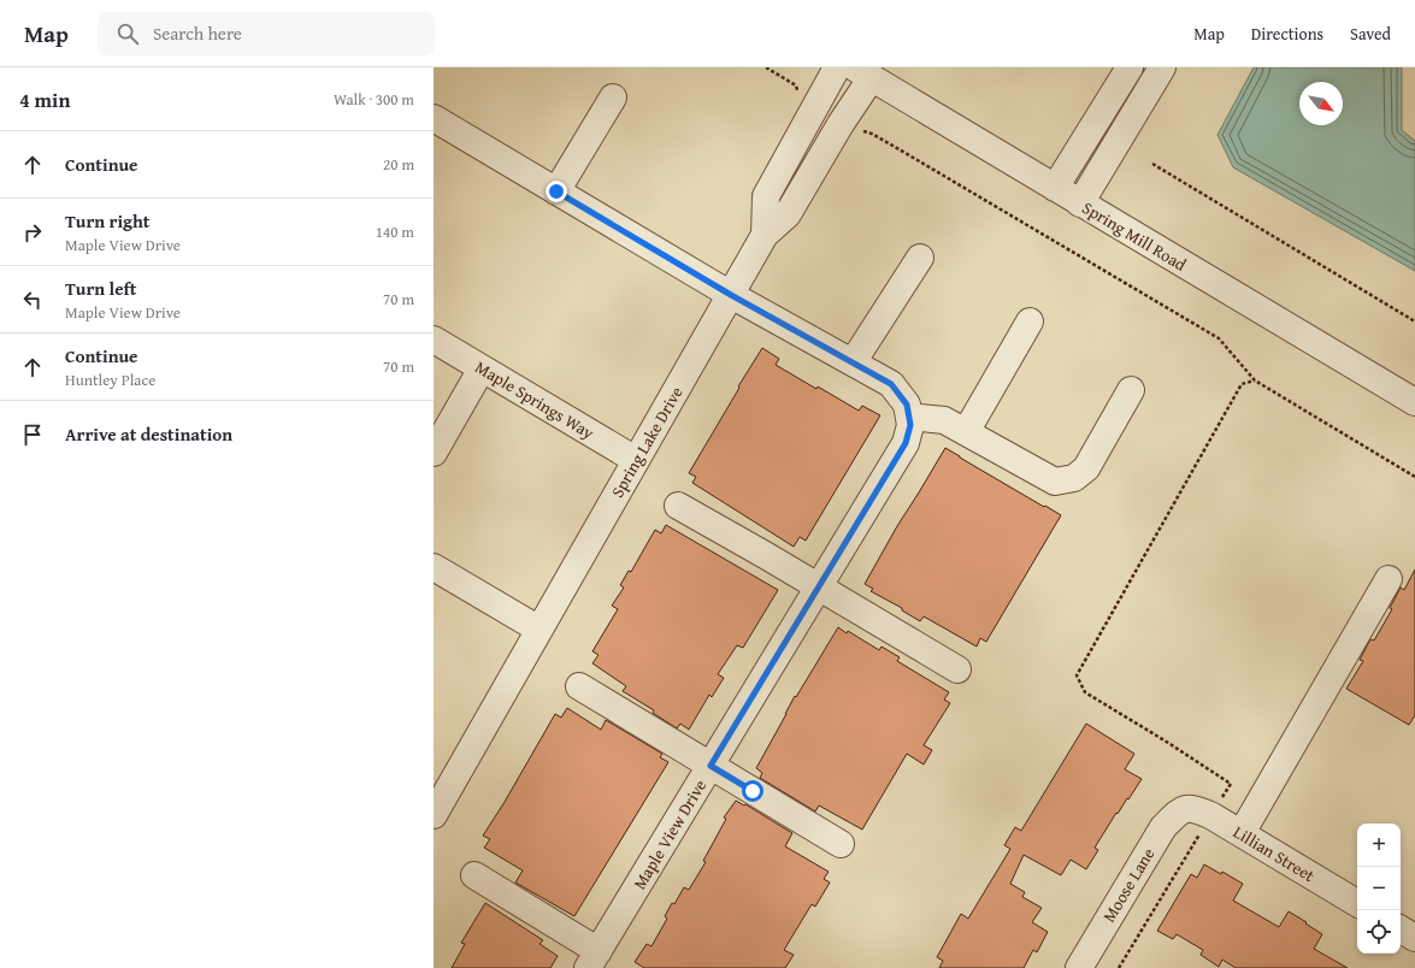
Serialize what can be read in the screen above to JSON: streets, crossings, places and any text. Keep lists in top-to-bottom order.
{
  "streets": {
    "street": [
      "Spring Mill Road",
      "Maple Springs Way",
      "Spring Lake Drive",
      "Maple View Drive",
      "Lillian Street",
      "Moose Lane"
    ]
  },
  "crossings": [
    ["Spring Mill Road", "Spring Lake Drive"],
    ["Maple Springs Way", "Spring Lake Drive"],
    ["Spring Lake Drive", "Maple View Drive"],
    ["Lillian Street", "Moose Lane"]
  ],
  "north": "bottom right",
  "page": {
    "header": "Map",
    "search": "Search here",
    "nav": ["Map", "Directions", "Saved"],
    "heading": ["4 min", "Walk · 300 m"],
    "list": [
      ["Continue", "20 m"],
      ["Turn right", "Maple View Drive", "140 m"],
      ["Turn left", "Maple View Drive", "70 m"],
      ["Continue", "Huntley Place", "70 m"],
      "Arrive at destination"
    ],
    "map_buttons": ["+", "−"]
  }
}
